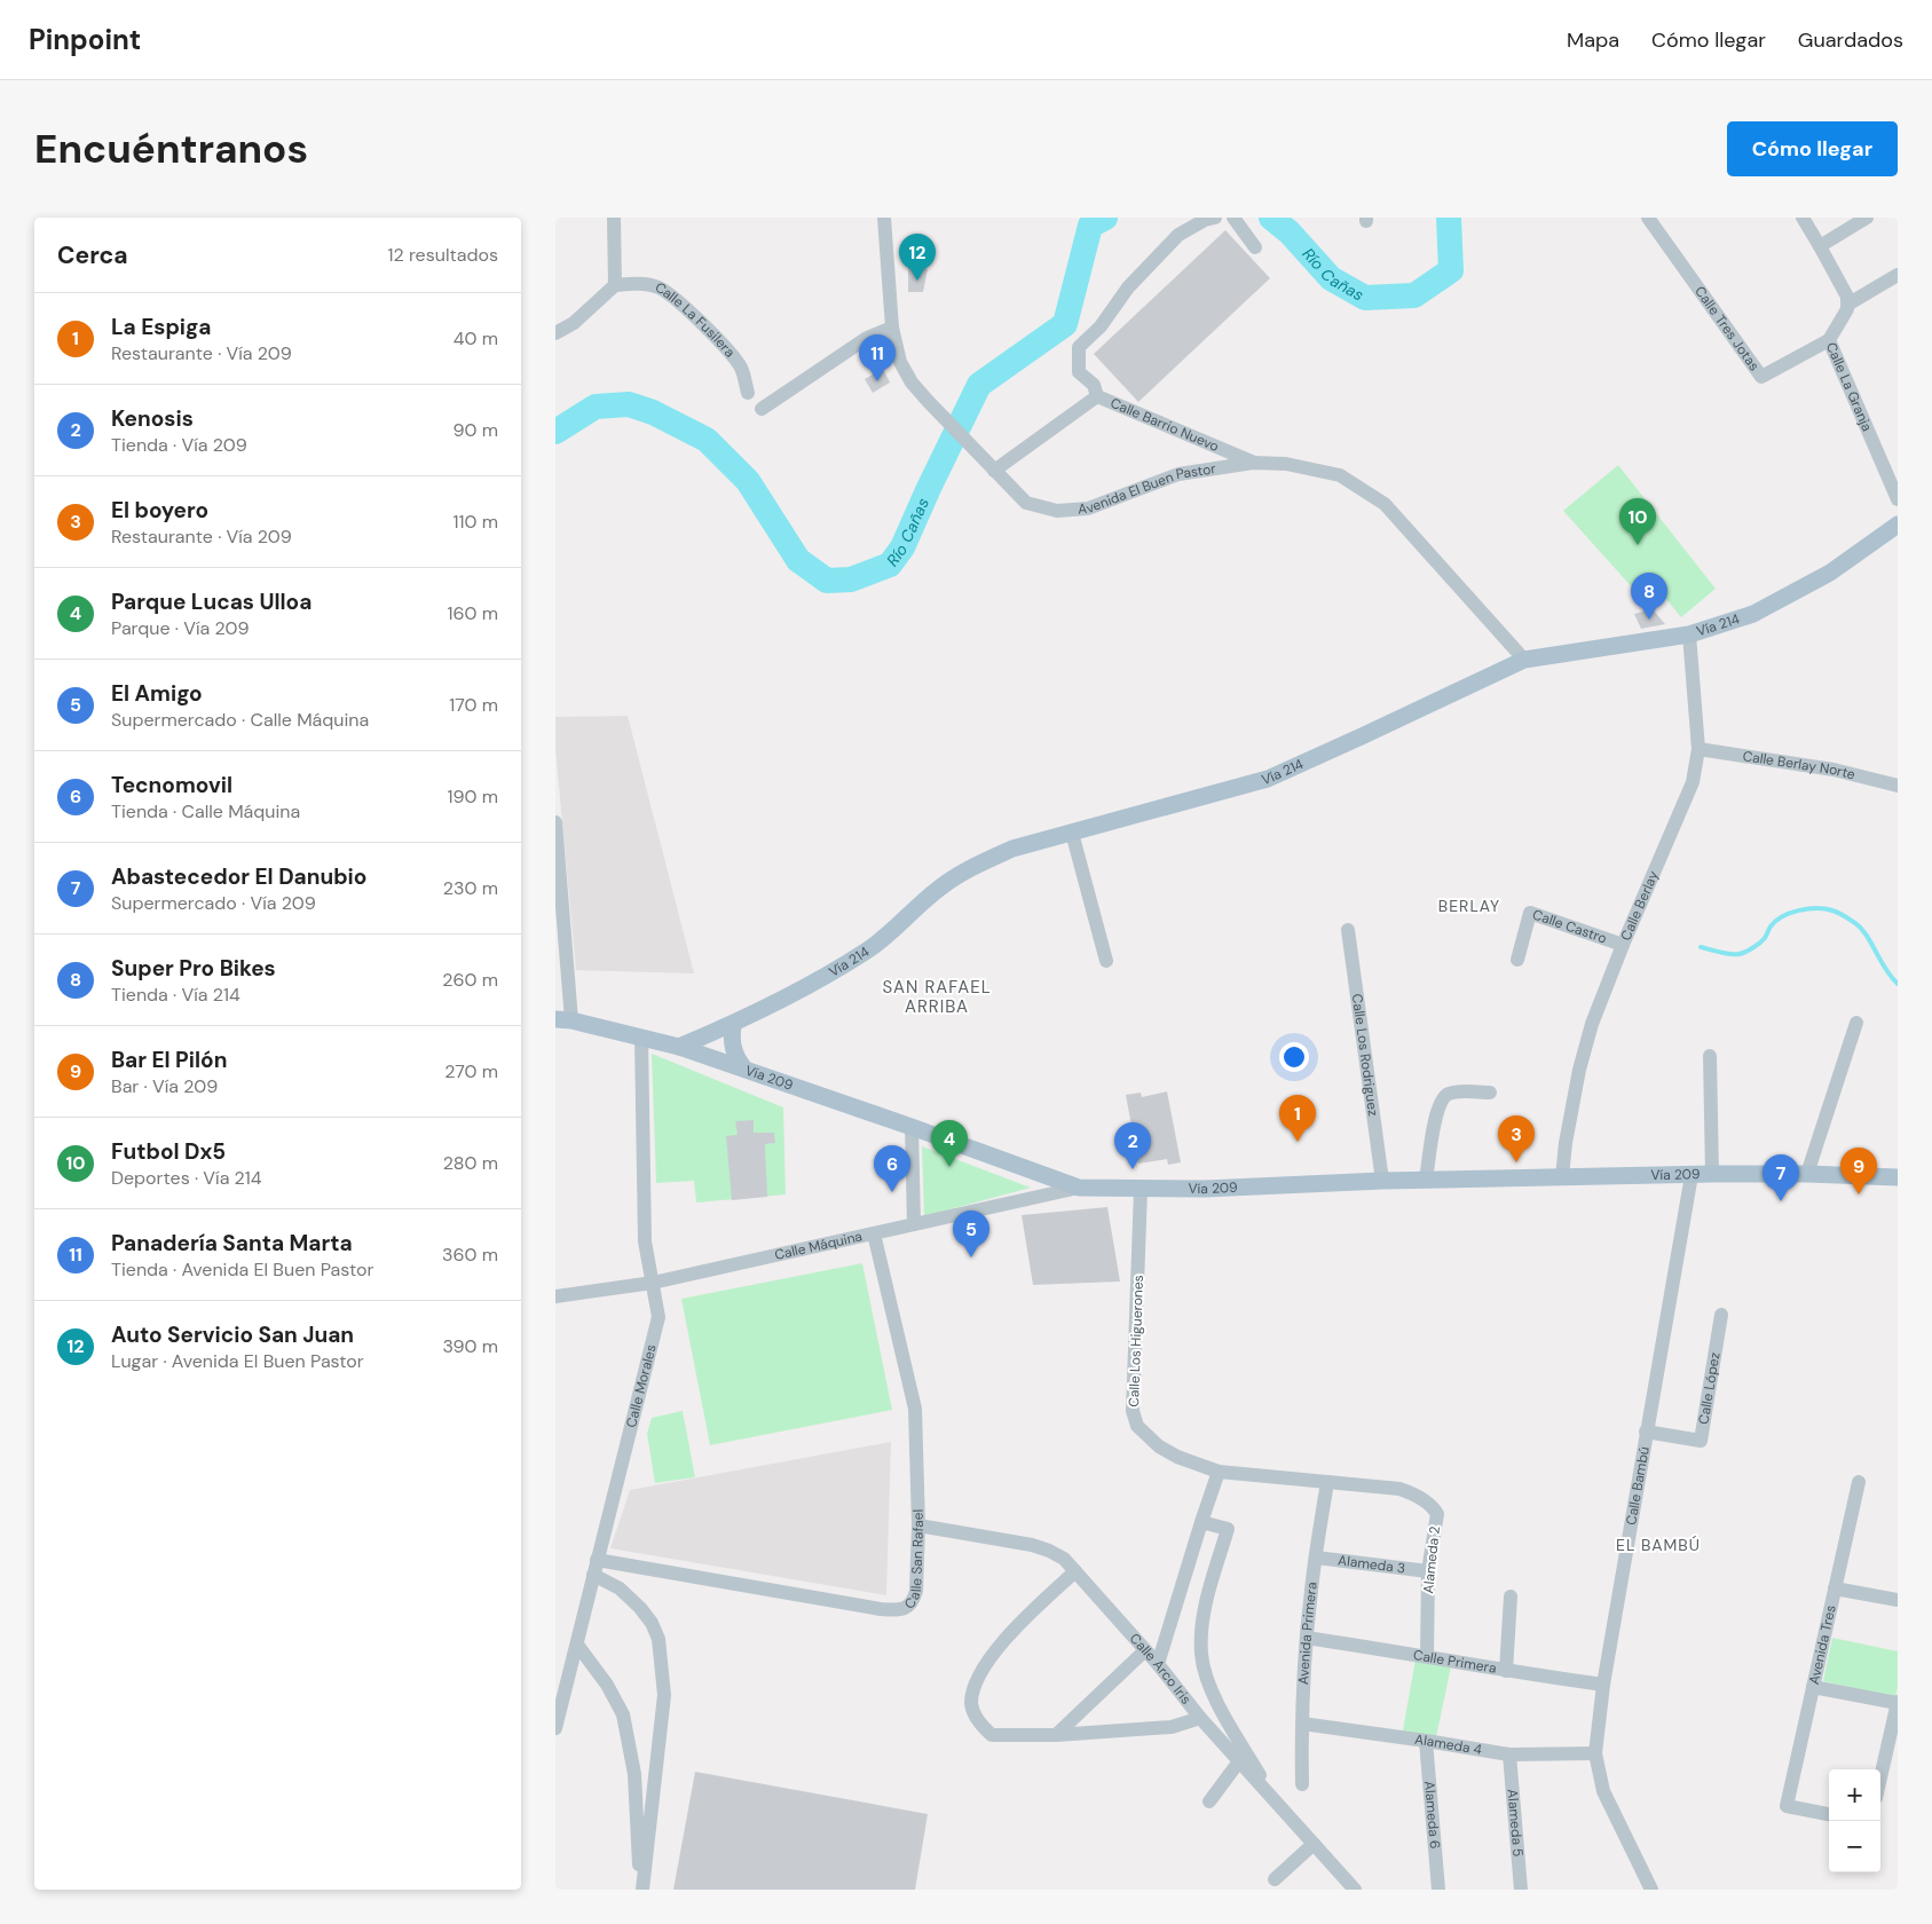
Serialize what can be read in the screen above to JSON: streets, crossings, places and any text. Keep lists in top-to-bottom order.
{
  "streets": {
    "main road": ["Vía 214", "Vía 209"],
    "street": [
      "Calle La Fusilera",
      "Calle Tres Jotas",
      "Calle La Granja",
      "Calle Barrio Nuevo",
      "Avenida El Buen Pastor",
      "Calle Berlay Norte",
      "Calle Berlay",
      "Calle Castro",
      "Calle Los Rodriguez",
      "Calle Máquina",
      "Calle Los Higuerones",
      "Calle Morales",
      "Calle López",
      "Calle Bambú",
      "Calle San Rafael",
      "Alameda 2",
      "Alameda 3",
      "Avenida Primera",
      "Avenida Tres",
      "Calle Primera",
      "Calle Arco Iris",
      "Alameda 4",
      "Alameda 6",
      "Alameda 5"
    ]
  },
  "crossings": [
    ["Calle Tres Jotas", "Calle La Granja"],
    ["Calle Barrio Nuevo", "Avenida El Buen Pastor"],
    ["Avenida El Buen Pastor", "Vía 214"],
    ["Vía 214", "Calle Berlay"],
    ["Vía 214", "Vía 209"],
    ["Calle Berlay Norte", "Calle Berlay"],
    ["Calle Berlay", "Calle Castro"],
    ["Calle Berlay", "Vía 209"],
    ["Calle Los Rodriguez", "Vía 209"],
    ["Vía 209", "Calle Máquina"],
    ["Vía 209", "Calle Los Higuerones"],
    ["Vía 209", "Calle Morales"],
    ["Vía 209", "Calle Bambú"],
    ["Calle Máquina", "Calle Morales"],
    ["Calle Máquina", "Calle San Rafael"],
    ["Calle Los Higuerones", "Alameda 2"],
    ["Calle Los Higuerones", "Avenida Primera"],
    ["Calle Morales", "Calle San Rafael"],
    ["Calle López", "Calle Bambú"],
    ["Calle Bambú", "Calle Primera"],
    ["Calle Bambú", "Alameda 4"],
    ["Calle San Rafael", "Calle Arco Iris"],
    ["Alameda 2", "Alameda 3"],
    ["Alameda 2", "Avenida Primera"],
    ["Alameda 2", "Calle Primera"],
    ["Alameda 3", "Avenida Primera"],
    ["Avenida Primera", "Calle Primera"],
    ["Avenida Primera", "Alameda 4"],
    ["Alameda 4", "Alameda 6"],
    ["Alameda 4", "Alameda 5"]
  ],
  "districts": ["BERLAY", "SAN RAFAEL ARRIBA", "EL BAMBÚ"],
  "water": ["Río Cañas"],
  "page": {
    "header": "Pinpoint",
    "nav": ["Mapa", "Cómo llegar", "Guardados"],
    "buttons": "Cómo llegar",
    "title": "Encuéntranos",
    "heading": ["Cerca", "12 resultados"],
    "pins": [
      "12",
      "11",
      "10",
      "8",
      "1",
      "3",
      "4",
      "2",
      "6",
      "9",
      "7",
      "5"
    ],
    "list": [
      {
        "mark": "1",
        "name": "La Espiga",
        "note": "Restaurante · Vía 209",
        "value": "40 m"
      },
      {
        "mark": "2",
        "name": "Kenosis",
        "note": "Tienda · Vía 209",
        "value": "90 m"
      },
      {
        "mark": "3",
        "name": "El boyero",
        "note": "Restaurante · Vía 209",
        "value": "110 m"
      },
      {
        "mark": "4",
        "name": "Parque Lucas Ulloa",
        "note": "Parque · Vía 209",
        "value": "160 m"
      },
      {
        "mark": "5",
        "name": "El Amigo",
        "note": "Supermercado · Calle Máquina",
        "value": "170 m"
      },
      {
        "mark": "6",
        "name": "Tecnomovil",
        "note": "Tienda · Calle Máquina",
        "value": "190 m"
      },
      {
        "mark": "7",
        "name": "Abastecedor El Danubio",
        "note": "Supermercado · Vía 209",
        "value": "230 m"
      },
      {
        "mark": "8",
        "name": "Super Pro Bikes",
        "note": "Tienda · Vía 214",
        "value": "260 m"
      },
      {
        "mark": "9",
        "name": "Bar El Pilón",
        "note": "Bar · Vía 209",
        "value": "270 m"
      },
      {
        "mark": "10",
        "name": "Futbol Dx5",
        "note": "Deportes · Vía 214",
        "value": "280 m"
      },
      {
        "mark": "11",
        "name": "Panadería Santa Marta",
        "note": "Tienda · Avenida El Buen Pastor",
        "value": "360 m"
      },
      {
        "mark": "12",
        "name": "Auto Servicio San Juan",
        "note": "Lugar · Avenida El Buen Pastor",
        "value": "390 m"
      }
    ],
    "map_buttons": ["+", "−"]
  }
}
